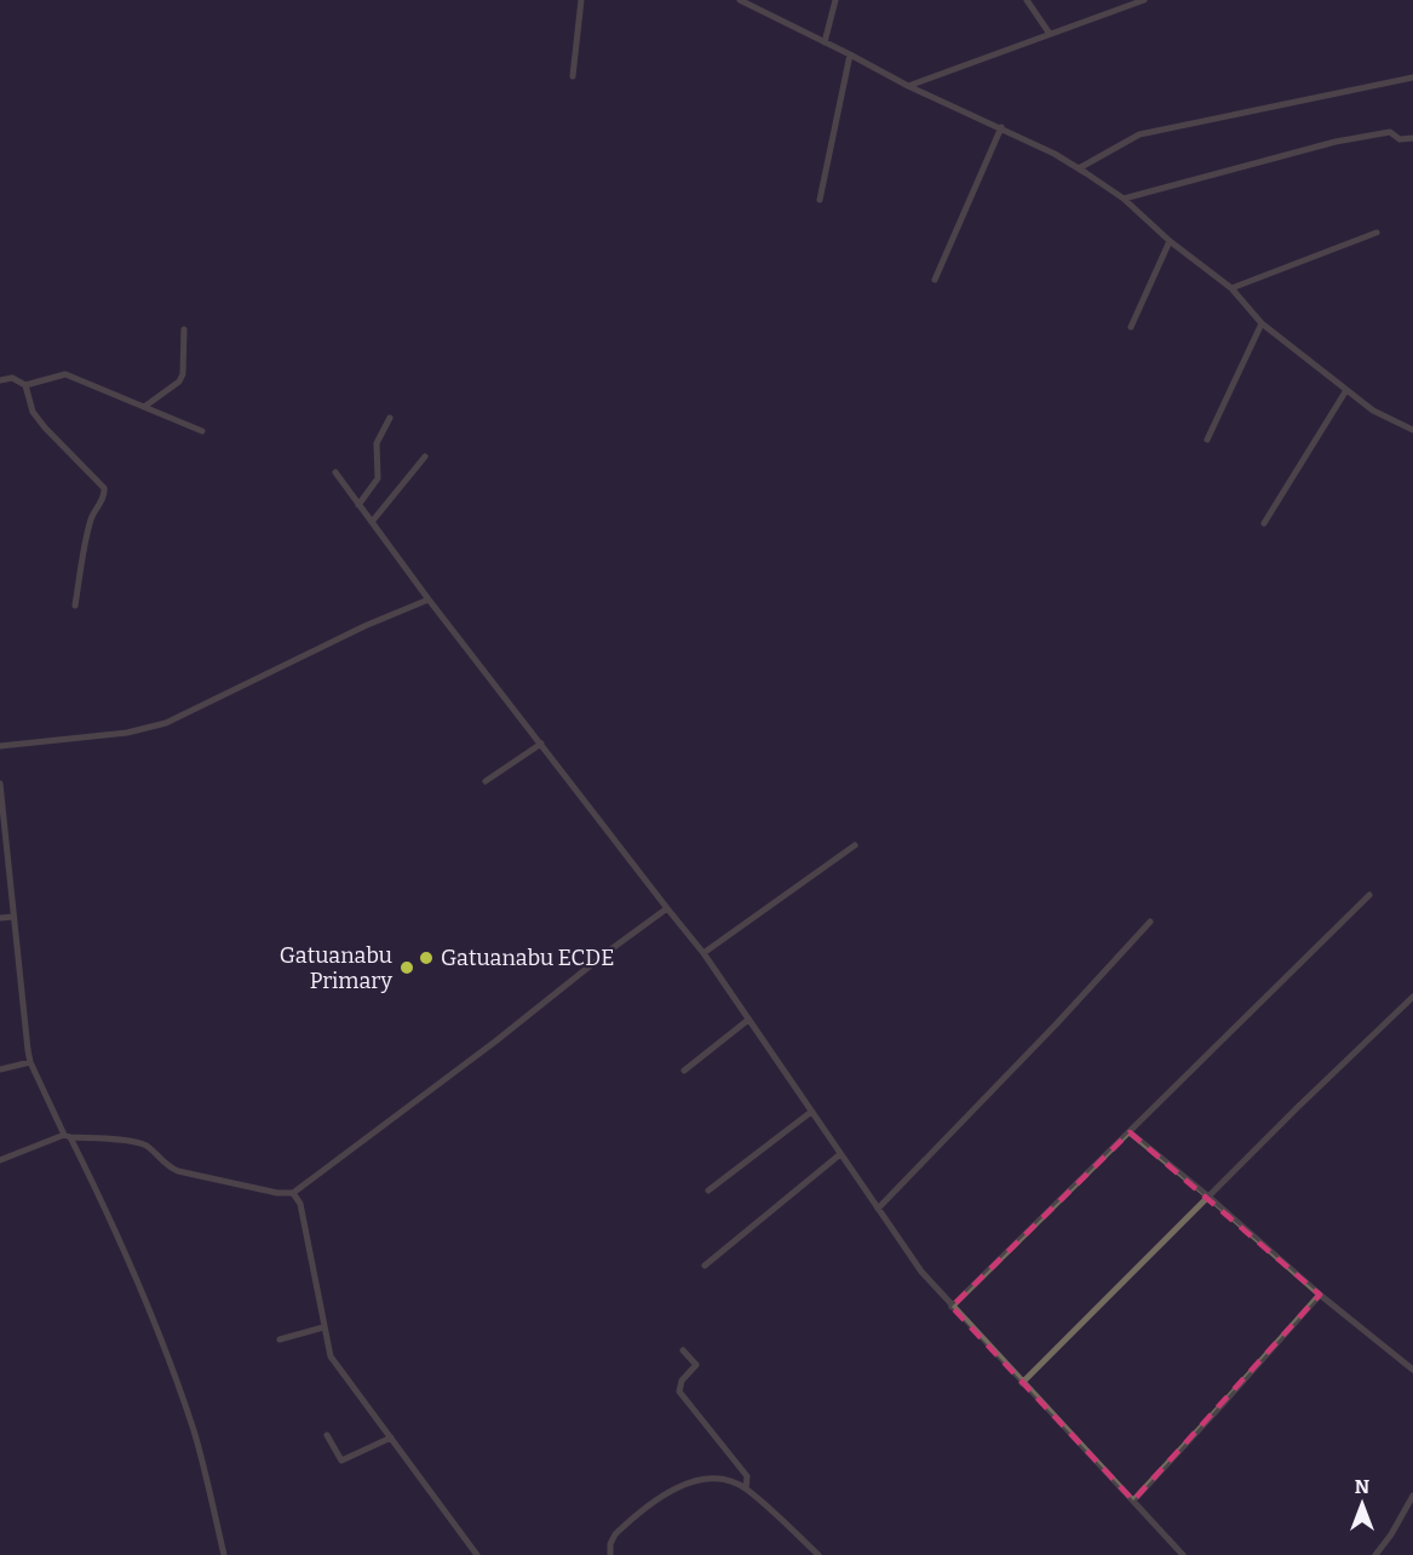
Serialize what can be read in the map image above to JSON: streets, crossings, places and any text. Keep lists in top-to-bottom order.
{
  "places": ["Gatuanabu ECDE", "Gatuanabu Primary"],
  "north": "top"
}
